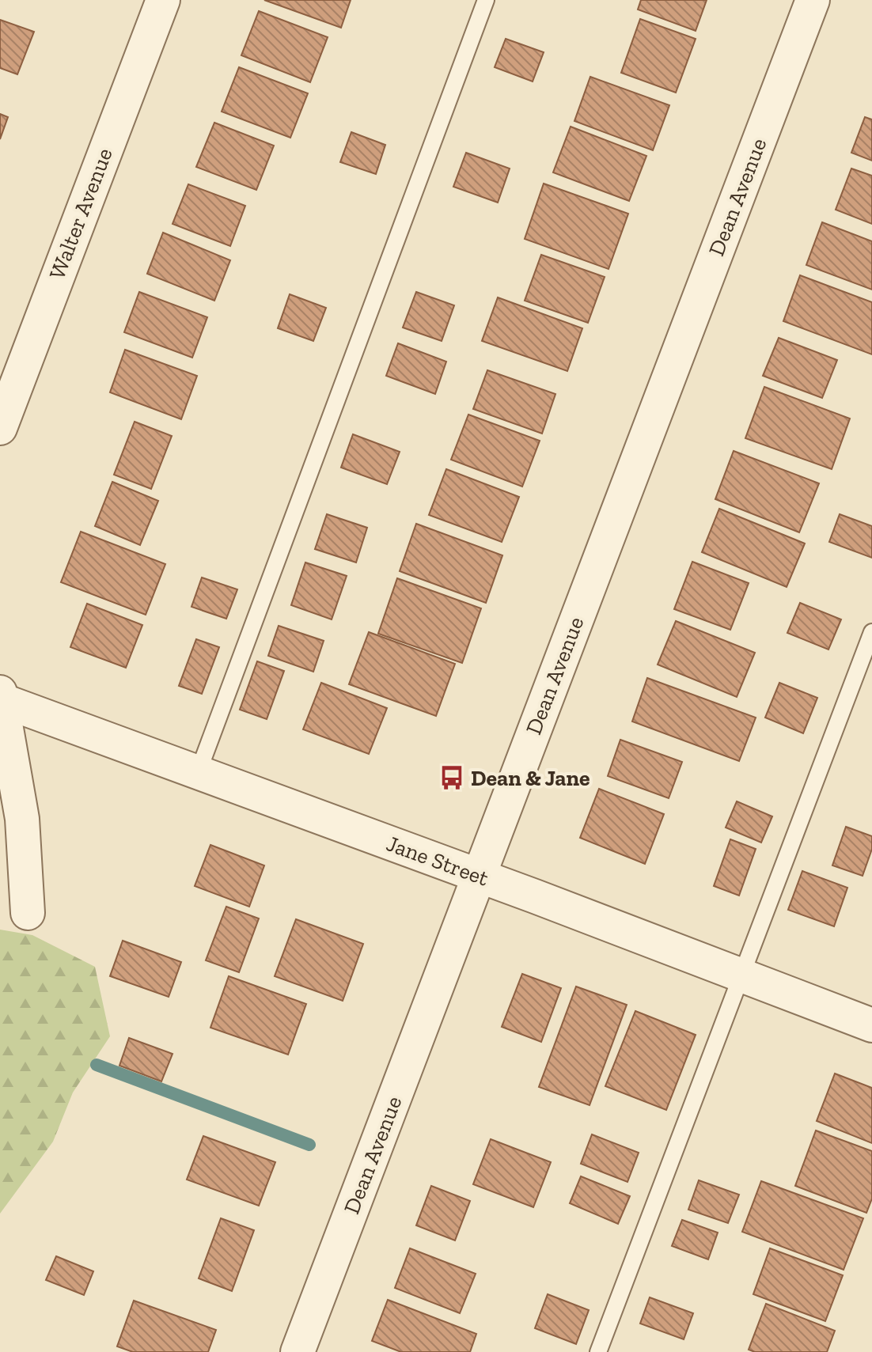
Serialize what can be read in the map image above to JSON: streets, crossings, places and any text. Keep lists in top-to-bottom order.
{
  "streets": {
    "street": ["Dean Avenue", "Walter Avenue", "Jane Street"]
  },
  "crossings": [
    ["Dean Avenue", "Jane Street"]
  ],
  "places": {
    "bus stop": ["Dean & Jane"]
  }
}
